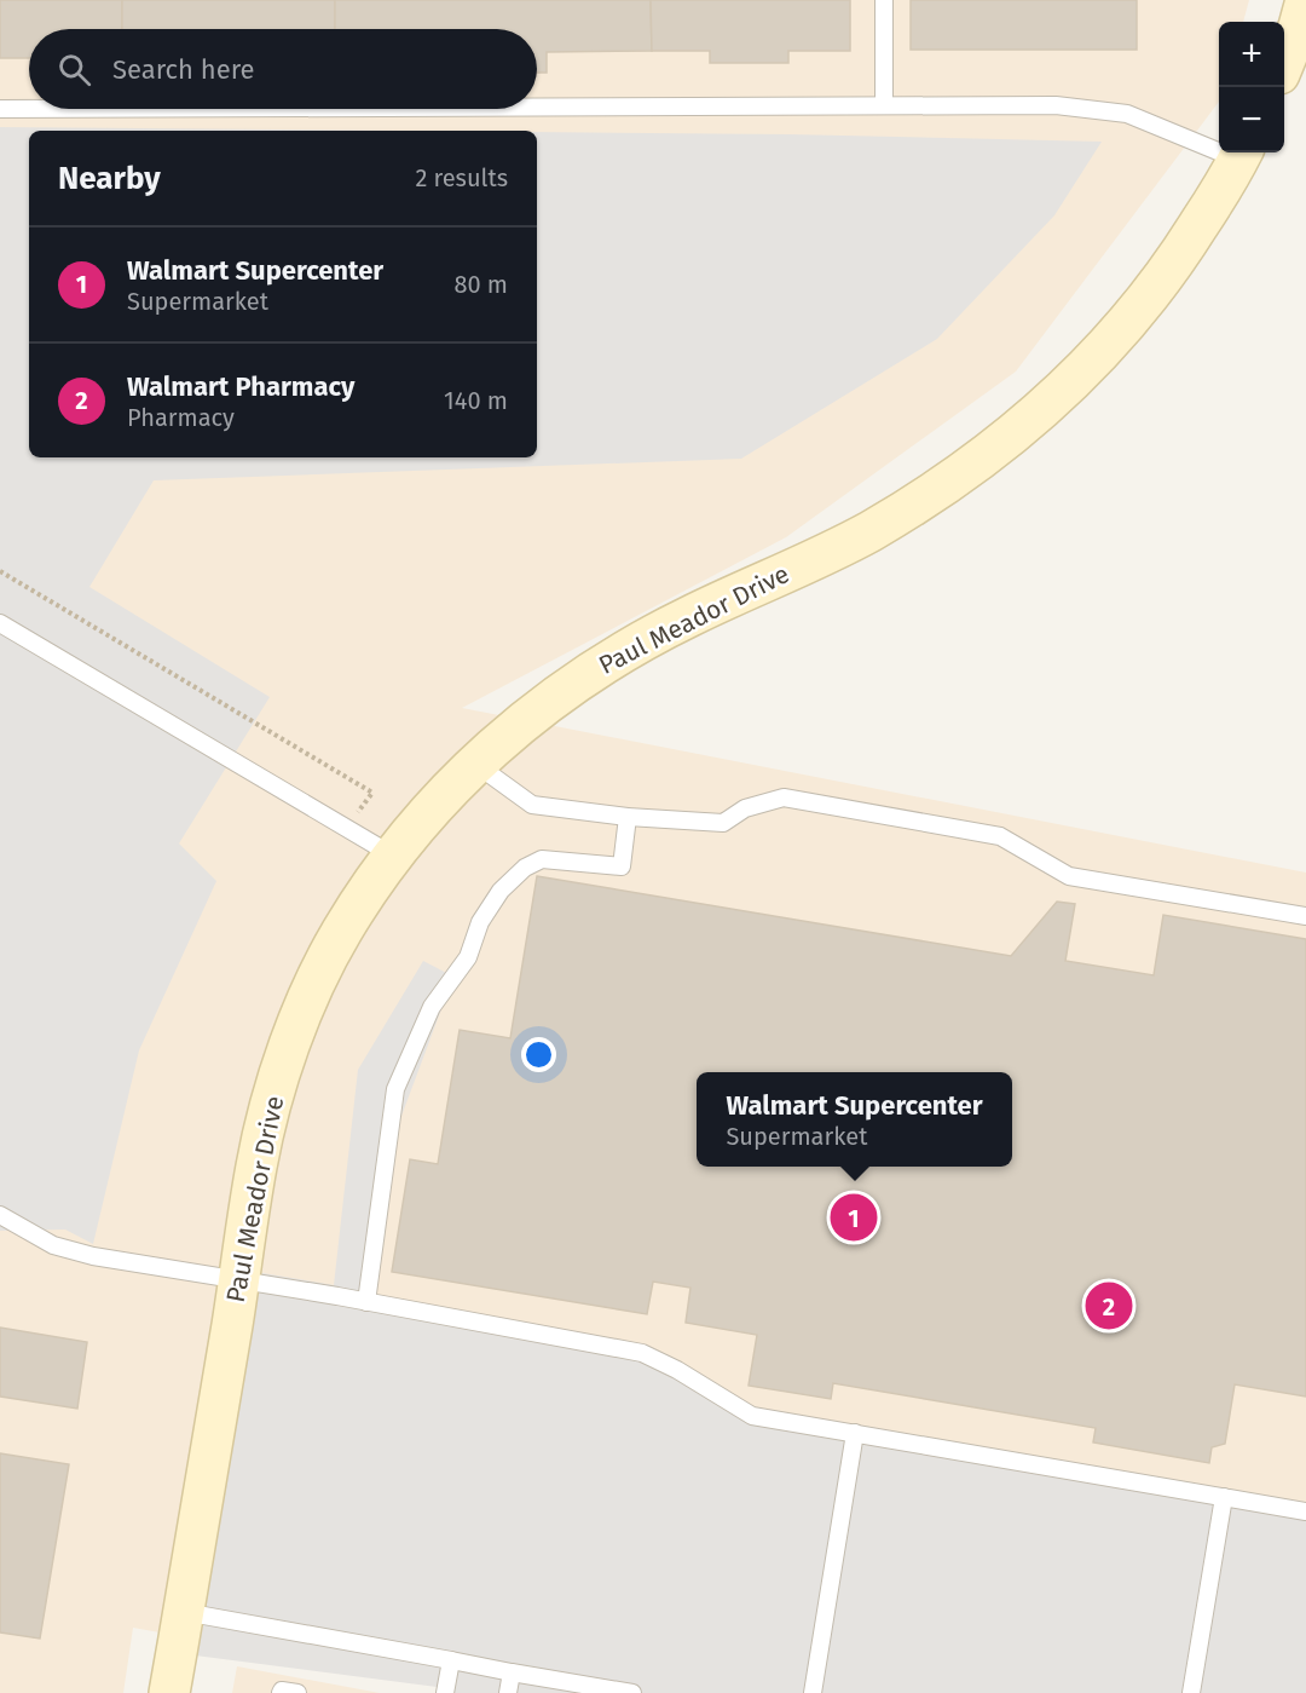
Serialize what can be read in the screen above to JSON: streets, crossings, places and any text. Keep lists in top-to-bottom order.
{
  "streets": {
    "street": ["Paul Meador Drive"]
  },
  "page": {
    "map_buttons": ["+", "−"],
    "search": "Search here",
    "heading": ["Nearby", "2 results"],
    "list": [
      {
        "mark": "1",
        "name": "Walmart Supercenter",
        "note": "Supermarket",
        "value": "80 m"
      },
      {
        "mark": "2",
        "name": "Walmart Pharmacy",
        "note": "Pharmacy",
        "value": "140 m"
      }
    ],
    "popup": ["Walmart Supercenter", "Supermarket"],
    "pins": ["1", "2"]
  }
}
